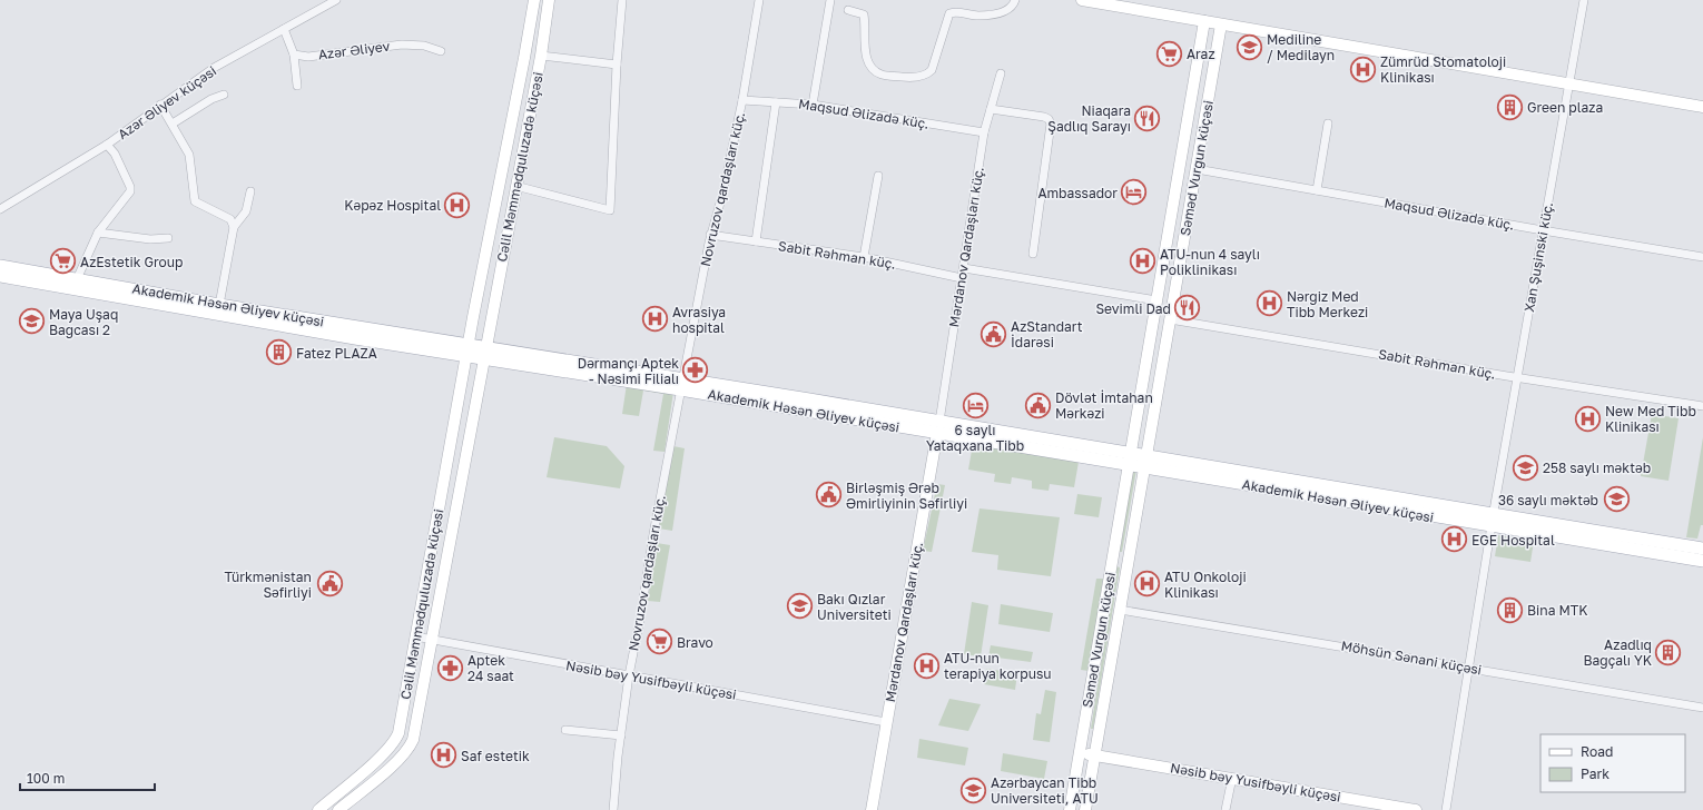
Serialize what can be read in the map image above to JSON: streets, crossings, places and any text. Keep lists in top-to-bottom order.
{
  "streets": {
    "main road": [
      "Cəlil Məmmədquluzadə küçəsi",
      "Səməd Vurğun küçəsi",
      "Mərdanov Qardaşları küç.",
      "Akademik Həsən Əliyev küçəsi",
      "Nəsib bəy Yusifbəyli küçəsi"
    ],
    "street": [
      "Azər Əliyev",
      "Azər Əliyev küçəsi",
      "Maqsud Əlizadə küç.",
      "Novruzov qardaşları küç.",
      "Sabit Rəhman küç.",
      "Xan Şuşinski küç.",
      "Möhsün Sənani küçəsi"
    ]
  },
  "crossings": [
    ["Maqsud Əlizadə küç.", "Səməd Vurğun küçəsi"],
    ["Maqsud Əlizadə küç.", "Novruzov qardaşları küç."],
    ["Maqsud Əlizadə küç.", "Mərdanov Qardaşları küç."],
    ["Maqsud Əlizadə küç.", "Xan Şuşinski küç."],
    ["Cəlil Məmmədquluzadə küçəsi", "Akademik Həsən Əliyev küçəsi"],
    ["Cəlil Məmmədquluzadə küçəsi", "Nəsib bəy Yusifbəyli küçəsi"],
    ["Səməd Vurğun küçəsi", "Sabit Rəhman küç."],
    ["Səməd Vurğun küçəsi", "Akademik Həsən Əliyev küçəsi"],
    ["Səməd Vurğun küçəsi", "Möhsün Sənani küçəsi"],
    ["Səməd Vurğun küçəsi", "Nəsib bəy Yusifbəyli küçəsi"],
    ["Novruzov qardaşları küç.", "Sabit Rəhman küç."],
    ["Novruzov qardaşları küç.", "Akademik Həsən Əliyev küçəsi"],
    ["Novruzov qardaşları küç.", "Nəsib bəy Yusifbəyli küçəsi"],
    ["Mərdanov Qardaşları küç.", "Sabit Rəhman küç."],
    ["Mərdanov Qardaşları küç.", "Akademik Həsən Əliyev küçəsi"],
    ["Mərdanov Qardaşları küç.", "Nəsib bəy Yusifbəyli küçəsi"],
    ["Sabit Rəhman küç.", "Xan Şuşinski küç."],
    ["Xan Şuşinski küç.", "Akademik Həsən Əliyev küçəsi"],
    ["Xan Şuşinski küç.", "Möhsün Sənani küçəsi"]
  ],
  "places": {
    "school or university": [
      "Mediline / Medilayn",
      "Maya Uşaq Bağcası 2",
      "258 saylı məktəb",
      "36 saylı məktəb",
      "Bakı Qızlar Universiteti",
      "Azərbaycan Tibb Universiteti, ATU"
    ],
    "supermarket": ["Araz", "AzEstetik Group", "Bravo"],
    "hospital": [
      "Zümrüd Stomatoloji Klinikası",
      "Kəpəz Hospital",
      "ATU-nun 4 saylı Poliklinikası",
      "Nərgiz Med Tibb Merkezi",
      "Avrasiya hospital",
      "New Med Tibb Klinikası",
      "EGE Hospital",
      "ATU Onkoloji Klinikası",
      "ATU-nun terapiya korpusu",
      "Saf estetik"
    ],
    "building": [
      "Green plaza",
      "Fatez PLAZA",
      "Bina MTK",
      "Azadlıq Bağçalı YK"
    ],
    "restaurant": ["Niaqara Şadlıq Sarayı", "Sevimli Dad"],
    "hotel": ["Ambassador", "6 saylı Yataqxana Tibb"],
    "public building": [
      "AzStandart İdarəsi",
      "Dövlət İmtahan Mərkəzi",
      "Birləşmiş Ərəb Əmirliyinin Səfirliyi",
      "Türkmənistan Səfirliyi"
    ],
    "pharmacy": ["Dərmançı Aptek - Nəsimi Filialı", "Aptek 24 saat"]
  },
  "legend": ["Road", "Park"],
  "scale_bar": "100 m"
}
